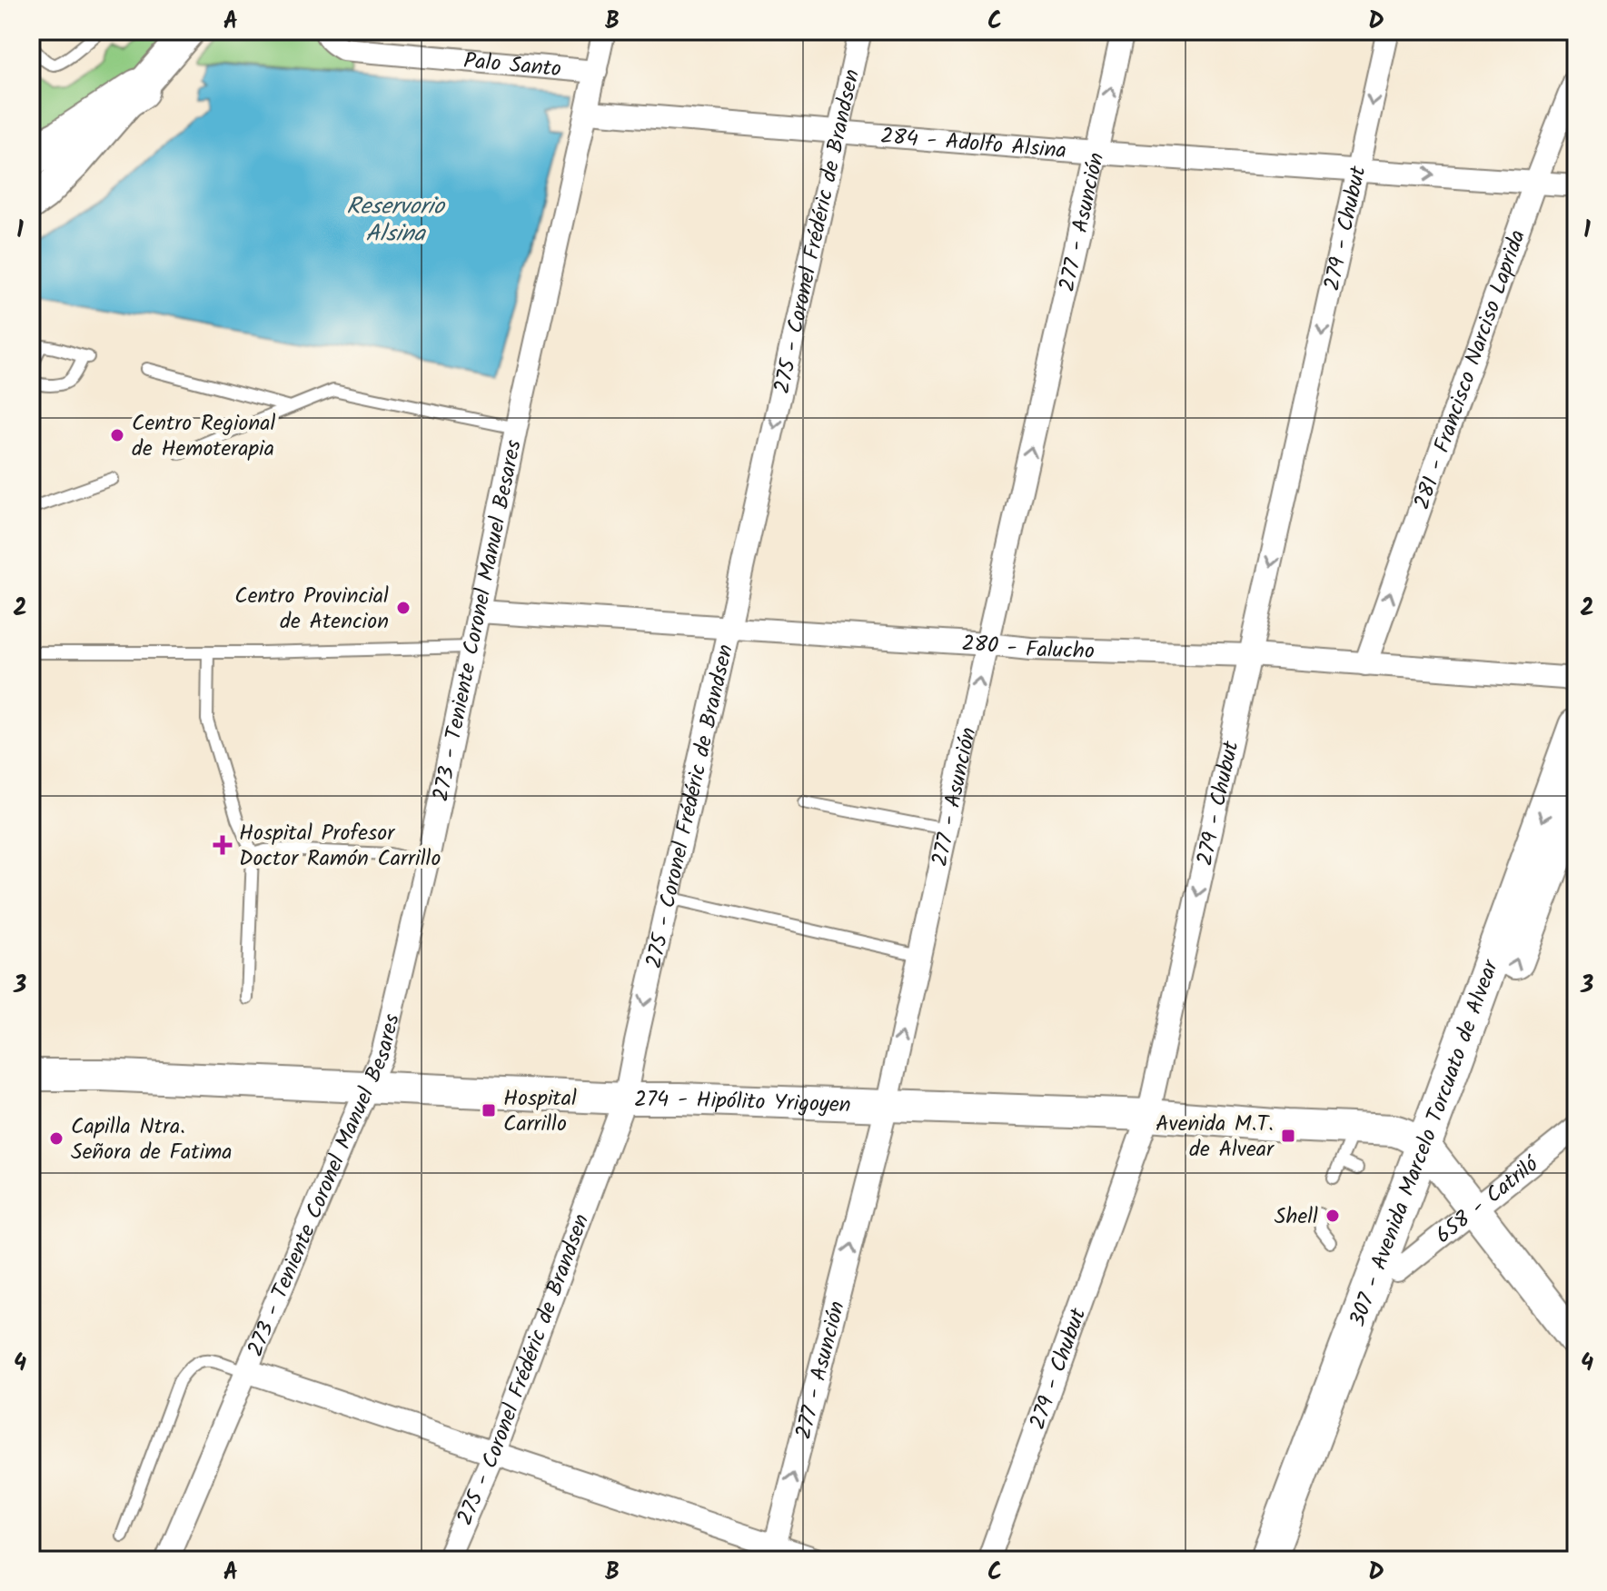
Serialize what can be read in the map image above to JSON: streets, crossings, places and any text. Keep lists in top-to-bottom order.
{
  "streets": {
    "main road": ["307 - Avenida Marcelo Torcuato de Alvear"],
    "street": [
      "Palo Santo",
      "284 - Adolfo Alsina",
      "277 - Asunción",
      "279 - Chubut",
      "275 - Coronel Frédéric de Brandsen",
      "281 - Francisco Narciso Laprida",
      "273 - Teniente Coronel Manuel Besares",
      "280 - Falucho",
      "274 - Hipólito Yrigoyen",
      "658 - Catriló"
    ]
  },
  "crossings": [
    ["Palo Santo", "273 - Teniente Coronel Manuel Besares"],
    ["284 - Adolfo Alsina", "277 - Asunción"],
    ["284 - Adolfo Alsina", "279 - Chubut"],
    ["284 - Adolfo Alsina", "275 - Coronel Frédéric de Brandsen"],
    ["284 - Adolfo Alsina", "281 - Francisco Narciso Laprida"],
    ["284 - Adolfo Alsina", "273 - Teniente Coronel Manuel Besares"],
    ["277 - Asunción", "280 - Falucho"],
    ["277 - Asunción", "274 - Hipólito Yrigoyen"],
    ["279 - Chubut", "280 - Falucho"],
    ["279 - Chubut", "274 - Hipólito Yrigoyen"],
    ["275 - Coronel Frédéric de Brandsen", "280 - Falucho"],
    ["275 - Coronel Frédéric de Brandsen", "274 - Hipólito Yrigoyen"],
    ["281 - Francisco Narciso Laprida", "280 - Falucho"],
    ["273 - Teniente Coronel Manuel Besares", "280 - Falucho"],
    ["273 - Teniente Coronel Manuel Besares", "274 - Hipólito Yrigoyen"],
    ["274 - Hipólito Yrigoyen", "307 - Avenida Marcelo Torcuato de Alvear"],
    ["307 - Avenida Marcelo Torcuato de Alvear", "658 - Catriló"]
  ],
  "one_way": [
    "277 - Asunción",
    "279 - Chubut",
    "275 - Coronel Frédéric de Brandsen",
    "281 - Francisco Narciso Laprida"
  ],
  "water": ["Reservorio Alsina"],
  "places": {
    "other": [
      "Centro Regional de Hemoterapia",
      "Centro Provincial de Atencion",
      "Capilla Ntra. Señora de Fatima",
      "Shell"
    ],
    "health": ["Hospital Profesor Doctor Ramón Carrillo"],
    "transit": ["Hospital Carrillo", "Avenida M.T. de Alvear"]
  },
  "grid": {
    "columns": [
      "A",
      "B",
      "C",
      "D"
    ],
    "rows": [
      "1",
      "2",
      "3",
      "4"
    ]
  }
}
